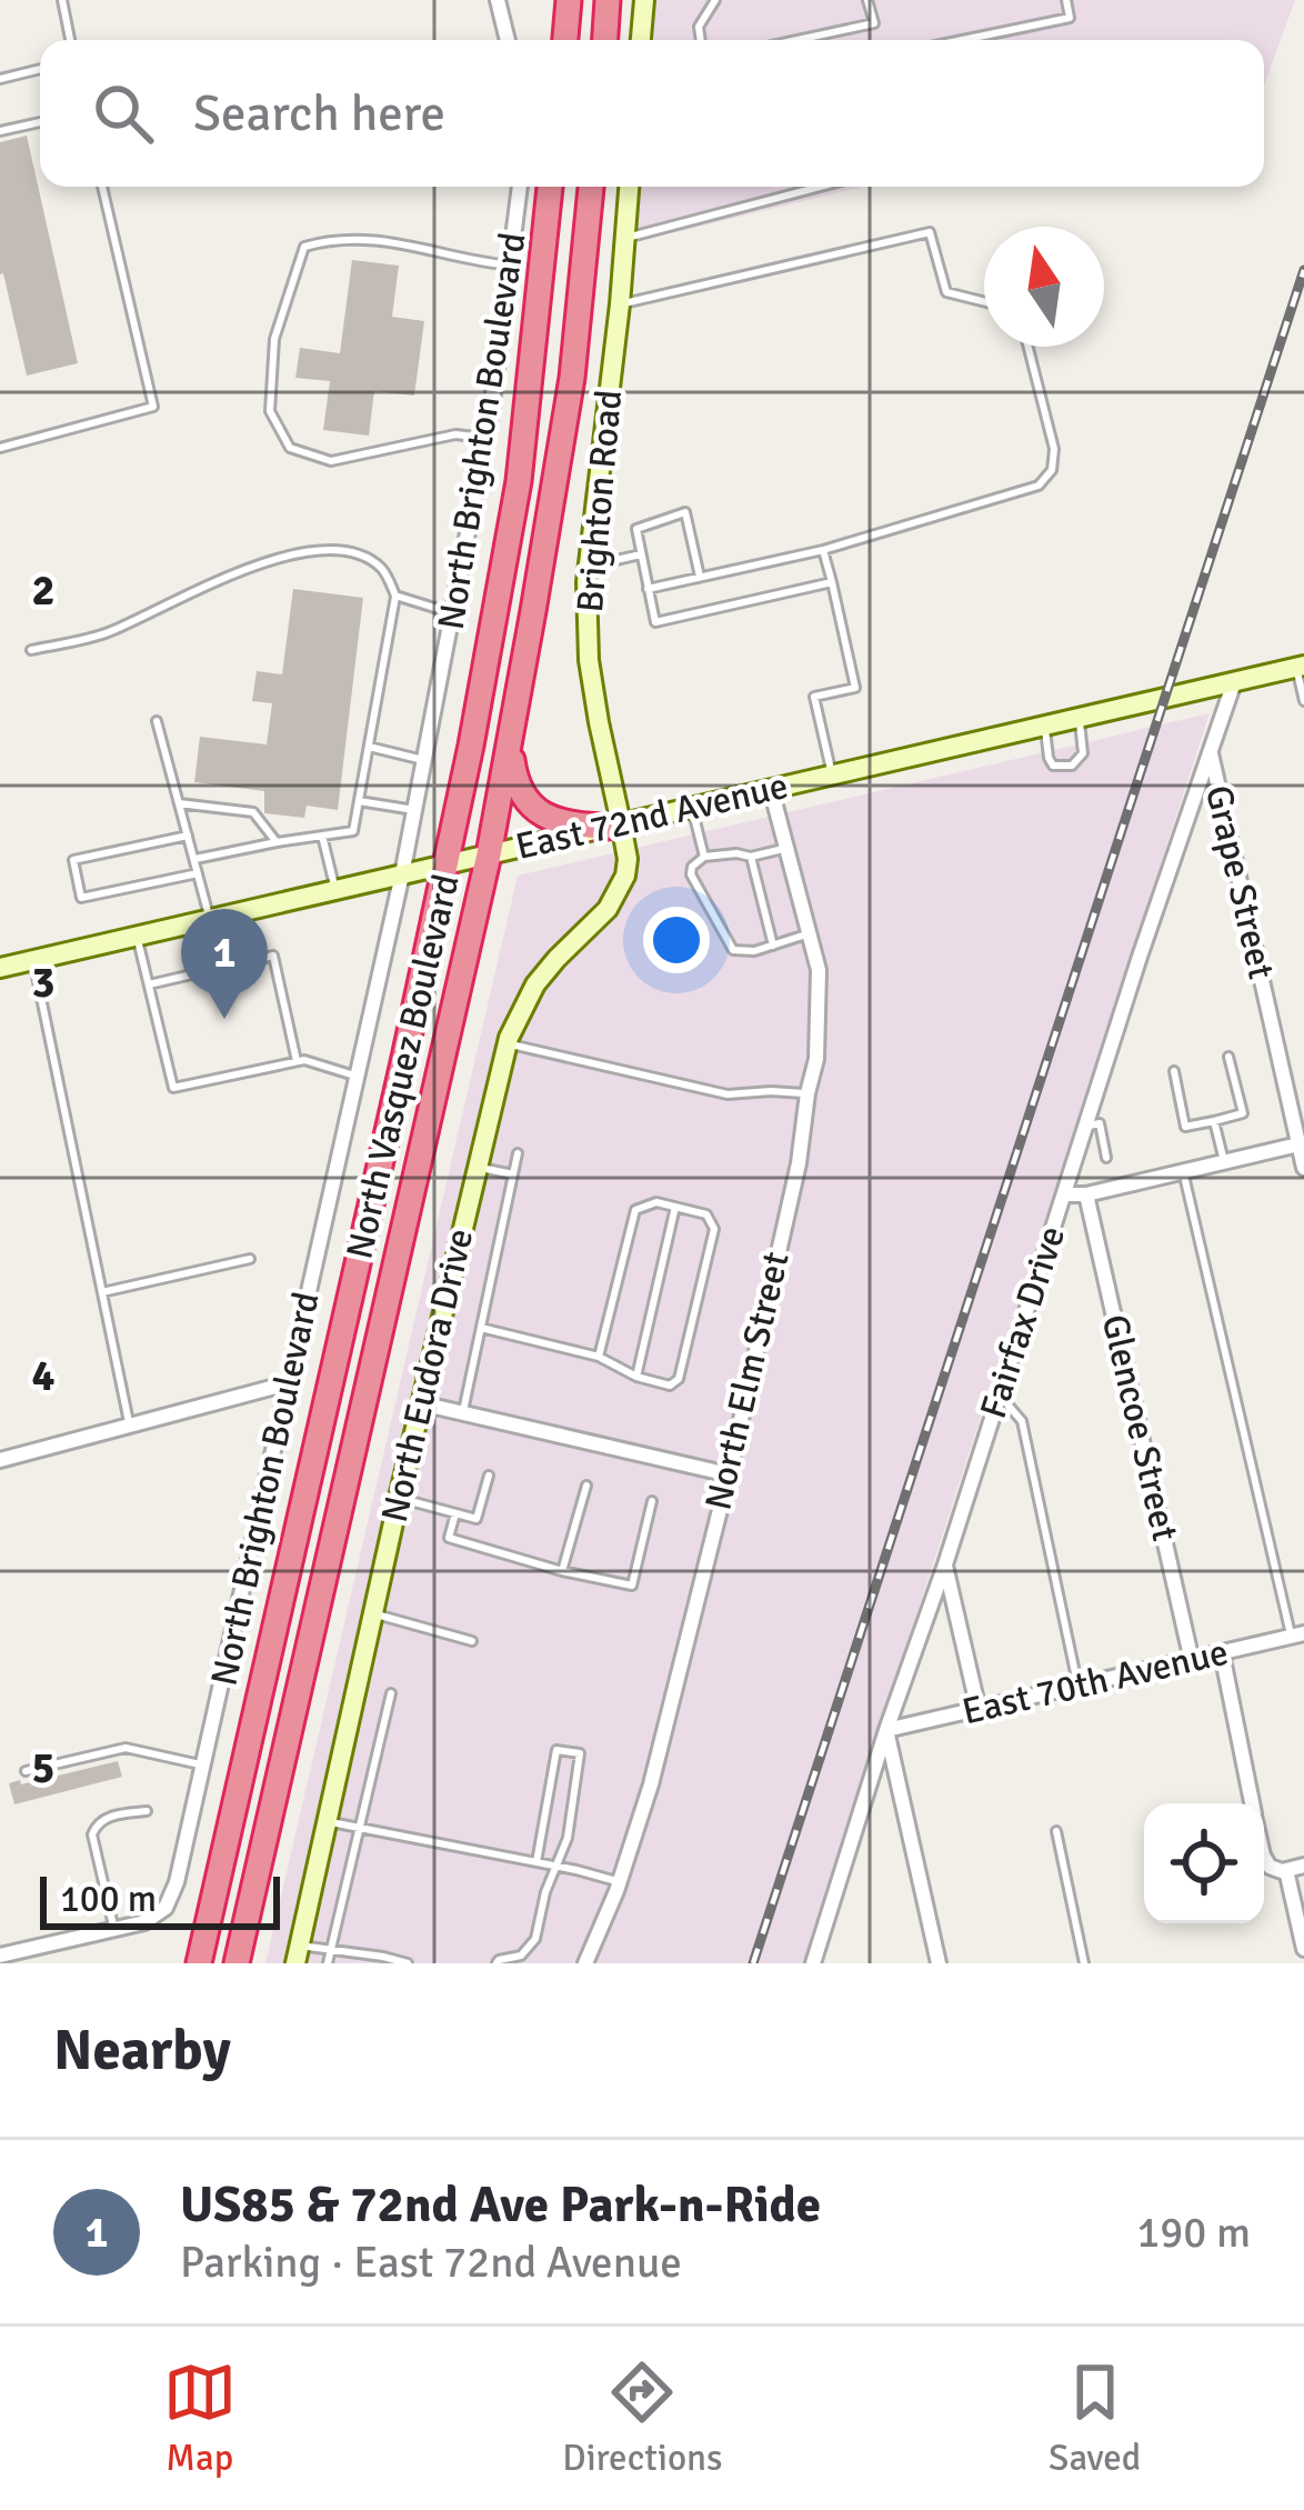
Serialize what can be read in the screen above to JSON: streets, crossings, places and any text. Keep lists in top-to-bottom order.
{
  "streets": {
    "highway": ["North Vasquez Boulevard"],
    "street": [
      "North Brighton Boulevard",
      "Brighton Road",
      "East 72nd Avenue",
      "Grape Street",
      "Fairfax Drive",
      "North Eudora Drive",
      "North Elm Street",
      "Glencoe Street",
      "East 70th Avenue"
    ]
  },
  "crossings": [
    ["North Brighton Boulevard", "East 72nd Avenue"],
    ["Brighton Road", "East 72nd Avenue"],
    ["Brighton Road", "North Eudora Drive"],
    ["East 72nd Avenue", "North Vasquez Boulevard"],
    ["East 72nd Avenue", "Fairfax Drive"],
    ["East 72nd Avenue", "North Eudora Drive"],
    ["East 72nd Avenue", "North Elm Street"],
    ["Grape Street", "Fairfax Drive"],
    ["Fairfax Drive", "East 70th Avenue"],
    ["Glencoe Street", "East 70th Avenue"]
  ],
  "scale_bar": "100 m",
  "north": "top",
  "page": {
    "search": "Search here",
    "pins": "1",
    "scale": "100 m",
    "heading": "Nearby",
    "list": [
      {
        "mark": "1",
        "name": "US85 & 72nd Ave Park-n-Ride",
        "note": "Parking · East 72nd Avenue",
        "value": "190 m"
      }
    ],
    "nav": ["Map", "Directions", "Saved"]
  },
  "grid": {
    "rows": [
      "2",
      "3",
      "4",
      "5"
    ]
  }
}
